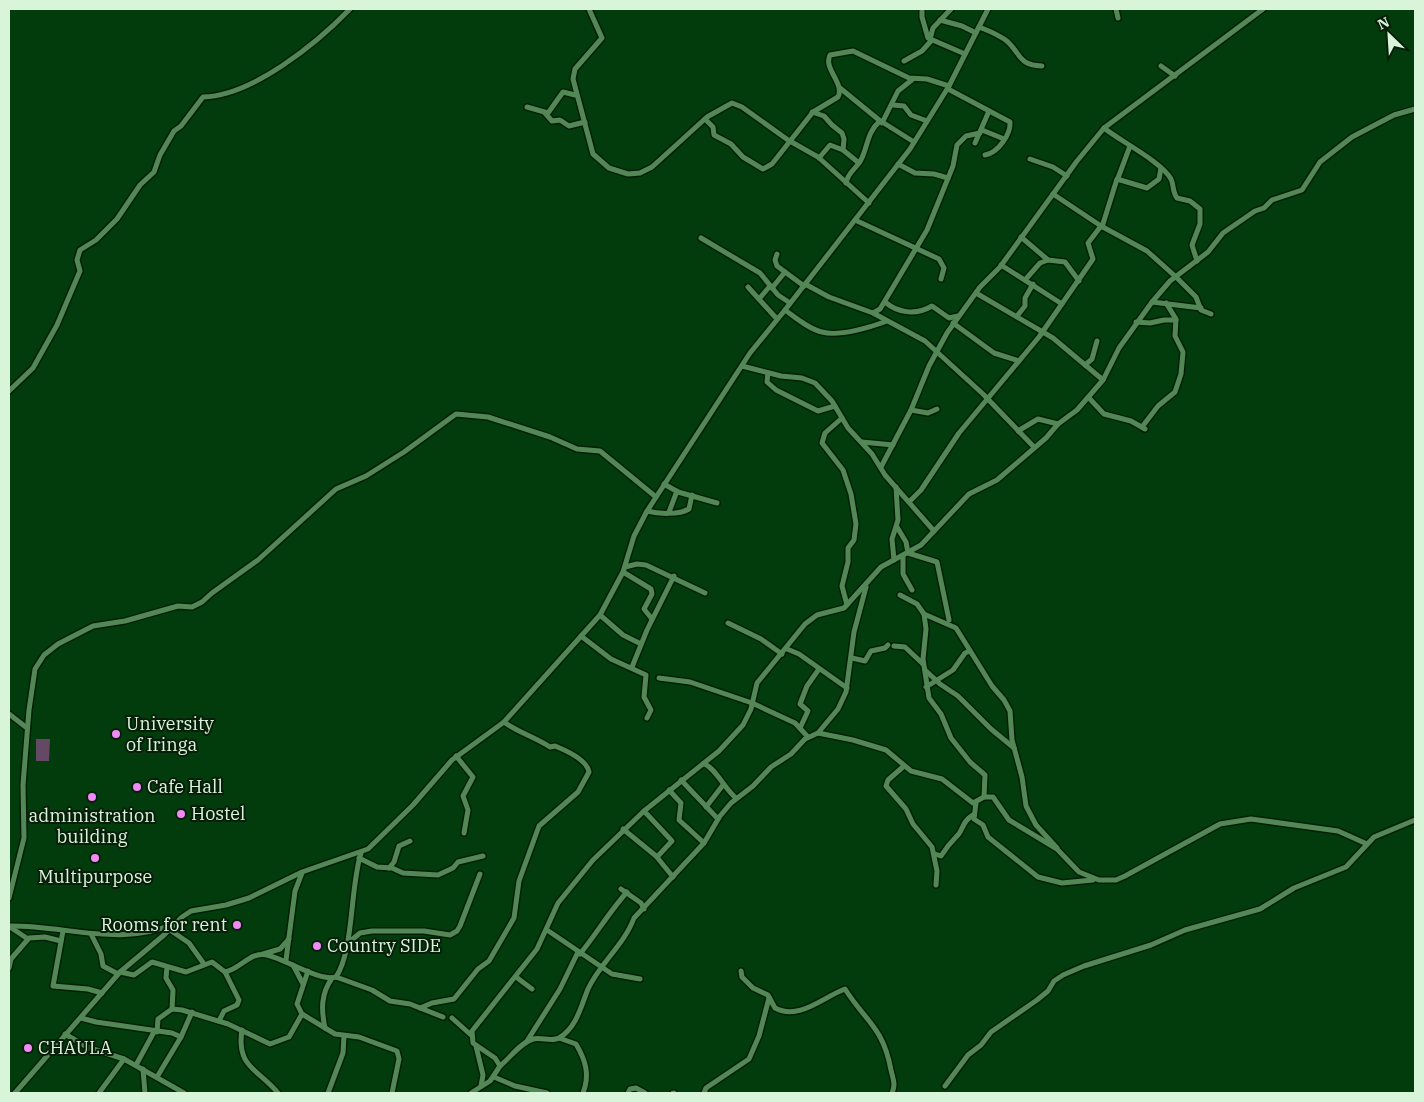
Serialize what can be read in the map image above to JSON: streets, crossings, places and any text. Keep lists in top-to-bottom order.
{
  "places": [
    "University of Iringa",
    "Cafe Hall",
    "administration building",
    "Hostel",
    "Multipurpose",
    "Rooms for rent",
    "Country SIDE",
    "CHAULA"
  ],
  "north": "top left"
}
